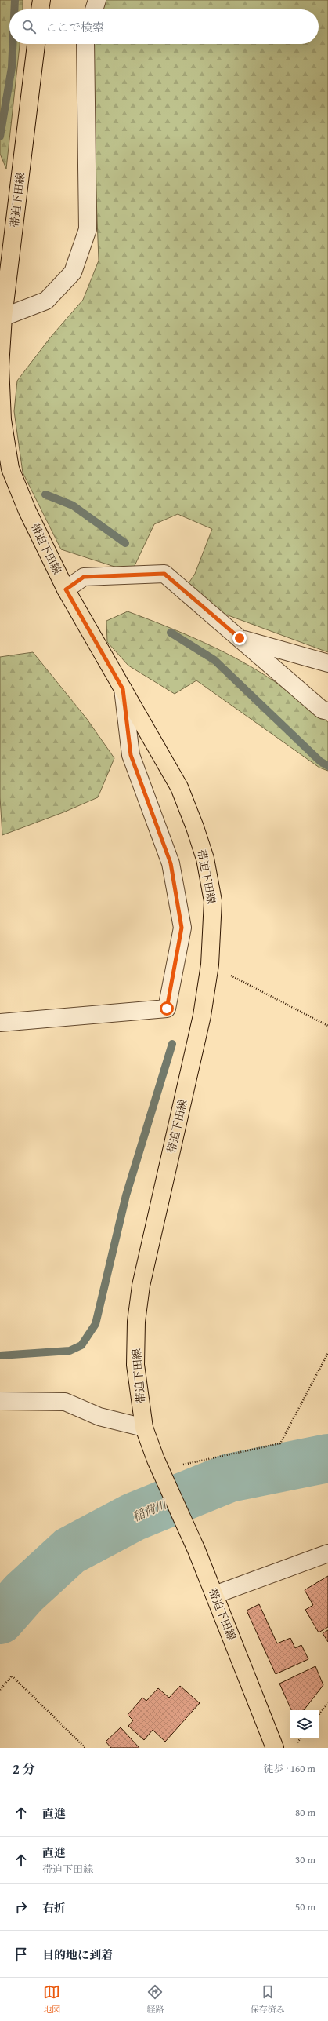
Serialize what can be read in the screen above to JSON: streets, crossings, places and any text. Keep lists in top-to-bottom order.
{
  "streets": {
    "main road": ["帯迫下田線"]
  },
  "water": ["稲荷川"],
  "page": {
    "search": "ここで検索",
    "heading": ["2 分", "徒歩 · 160 m"],
    "list": [
      ["直進", "80 m"],
      ["直進", "帯迫下田線", "30 m"],
      ["右折", "50 m"],
      "目的地に到着"
    ],
    "nav": ["地図", "経路", "保存済み"]
  }
}
